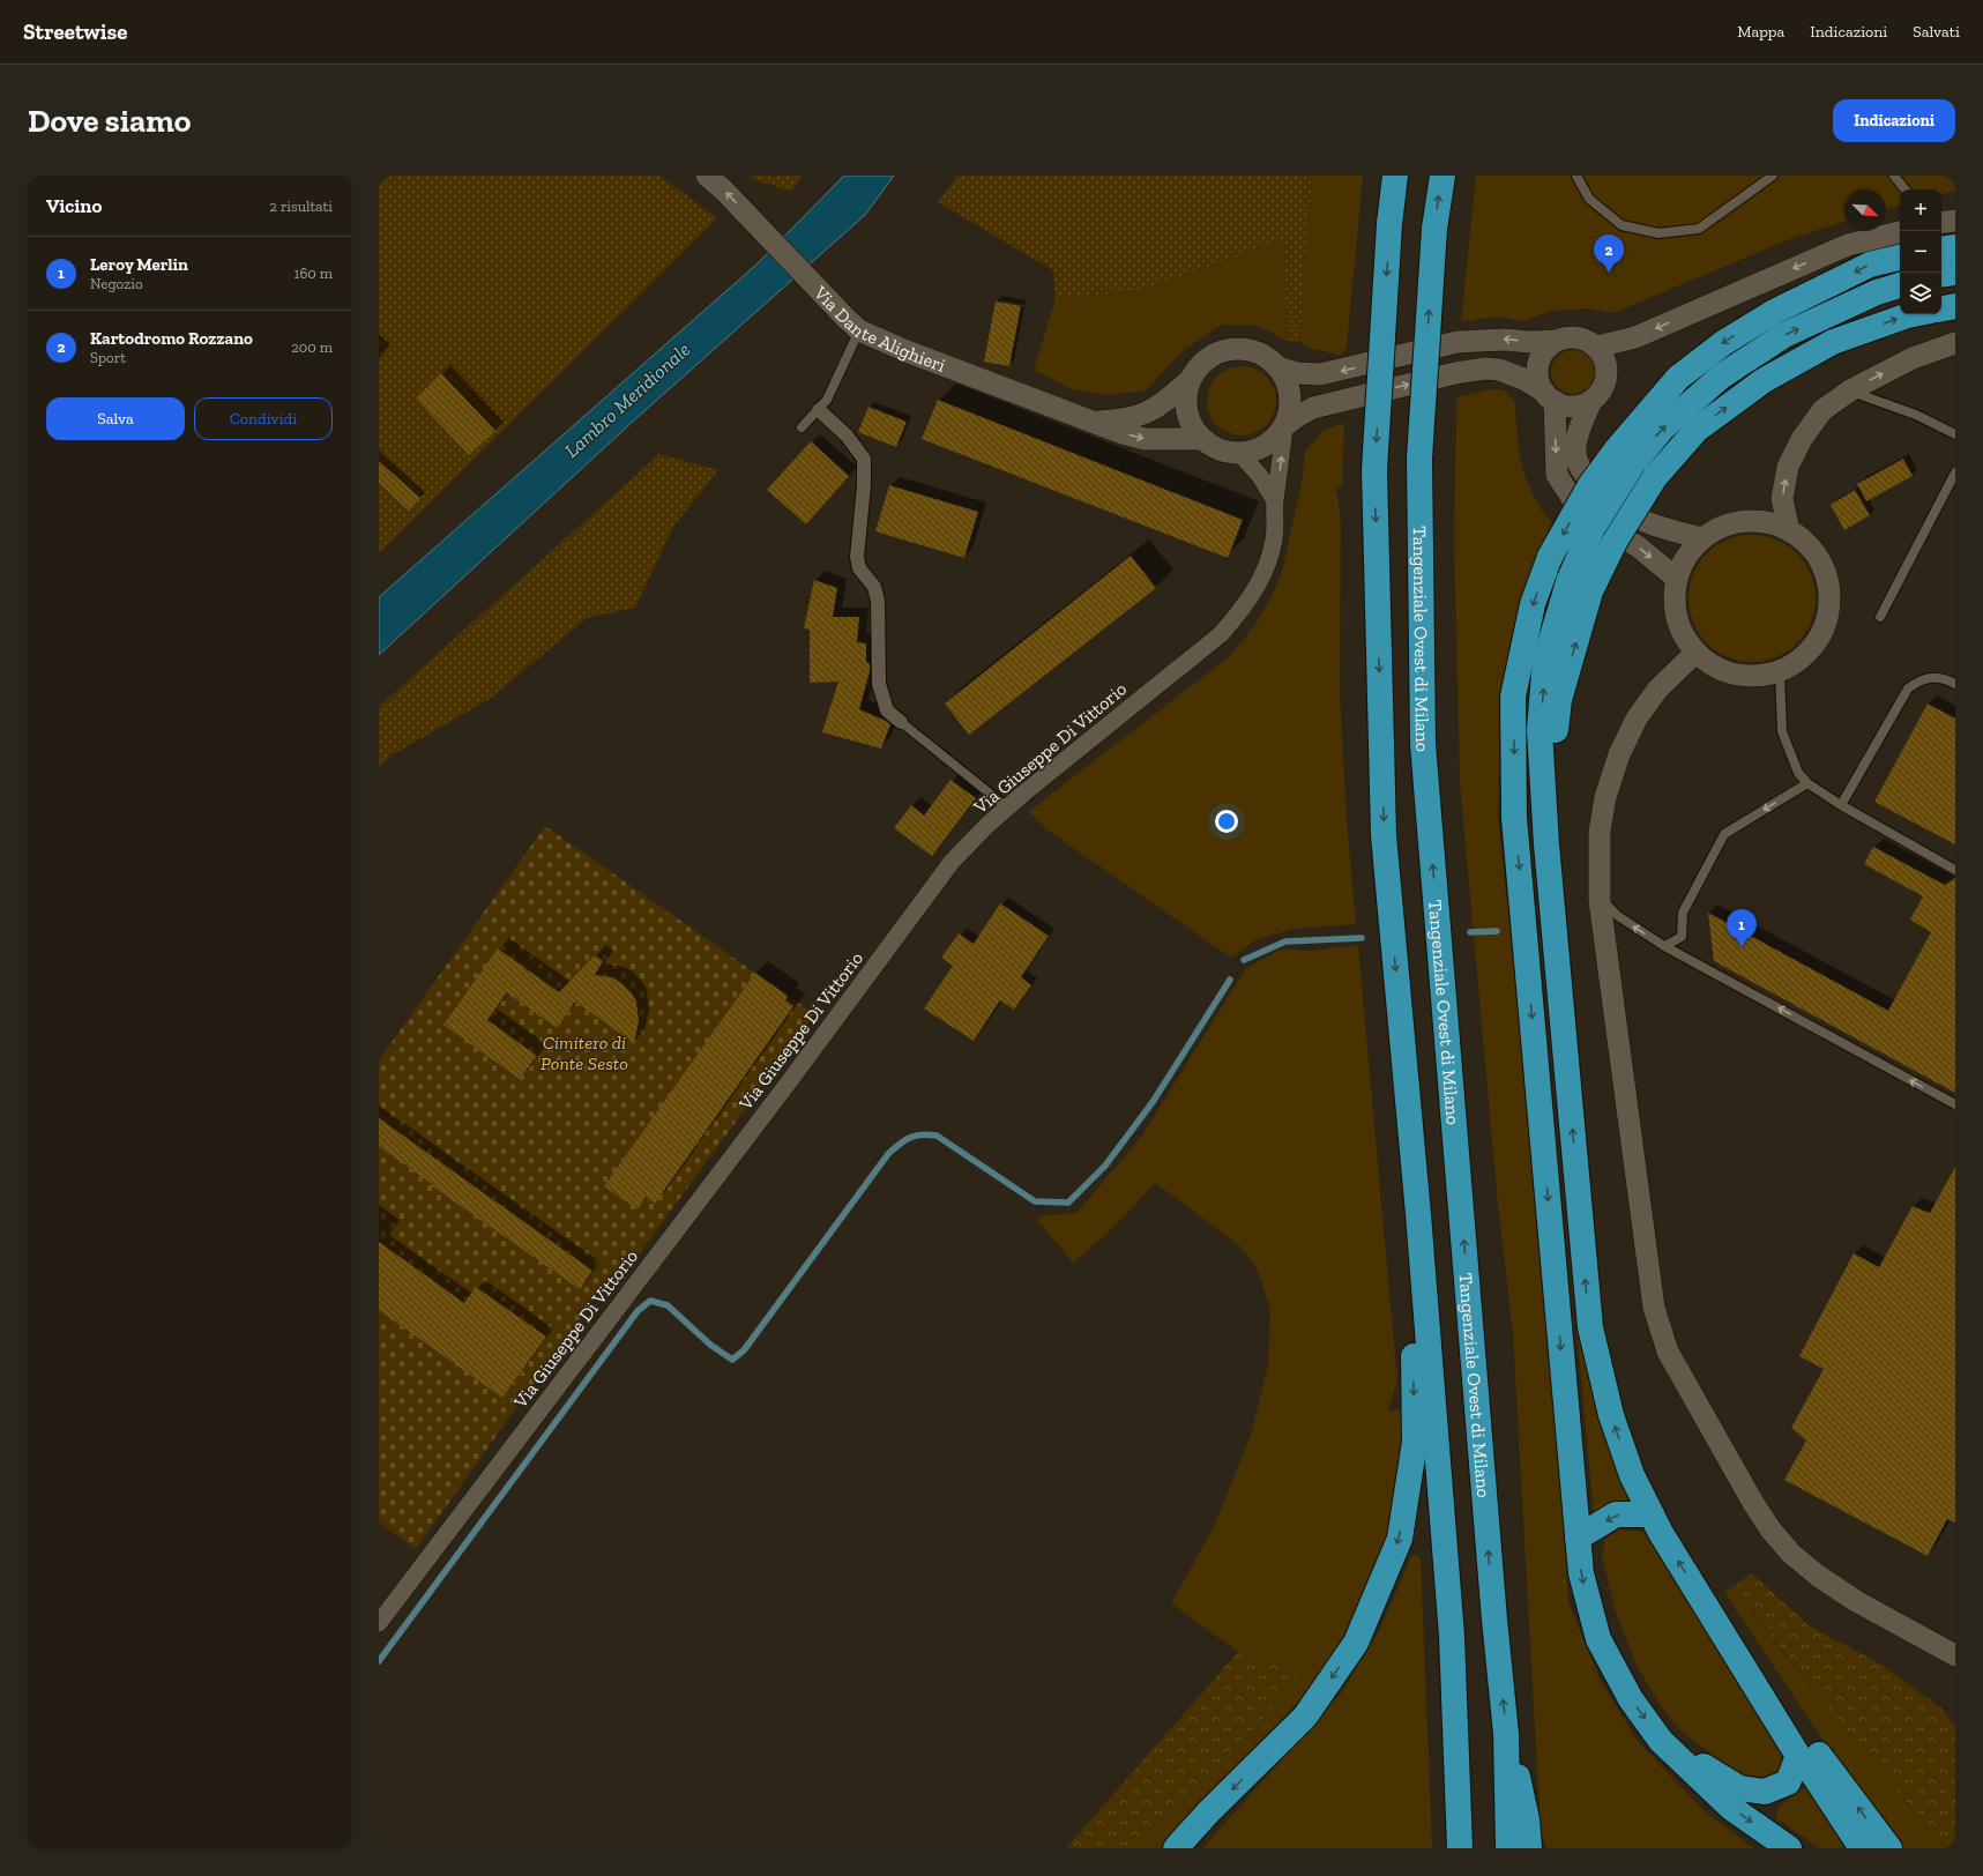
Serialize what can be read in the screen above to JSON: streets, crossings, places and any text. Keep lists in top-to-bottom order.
{
  "streets": {
    "highway": ["Tangenziale Ovest di Milano"],
    "street": ["Via Dante Alighieri", "Via Giuseppe Di Vittorio"]
  },
  "crossings": [
    ["Via Dante Alighieri", "Via Giuseppe Di Vittorio"]
  ],
  "water": ["Lambro Meridionale"],
  "parks": ["Cimitero di Ponte Sesto"],
  "north": "bottom right",
  "page": {
    "header": "Streetwise",
    "nav": ["Mappa", "Indicazioni", "Salvati"],
    "buttons": [
      "Indicazioni",
      ["Salva", "Condividi"]
    ],
    "title": "Dove siamo",
    "heading": ["Vicino", "2 risultati"],
    "map_buttons": ["+", "−"],
    "pins": ["2", "1"],
    "list": [
      {
        "mark": "1",
        "name": "Leroy Merlin",
        "note": "Negozio",
        "value": "160 m"
      },
      {
        "mark": "2",
        "name": "Kartodromo Rozzano",
        "note": "Sport",
        "value": "200 m"
      }
    ]
  }
}
